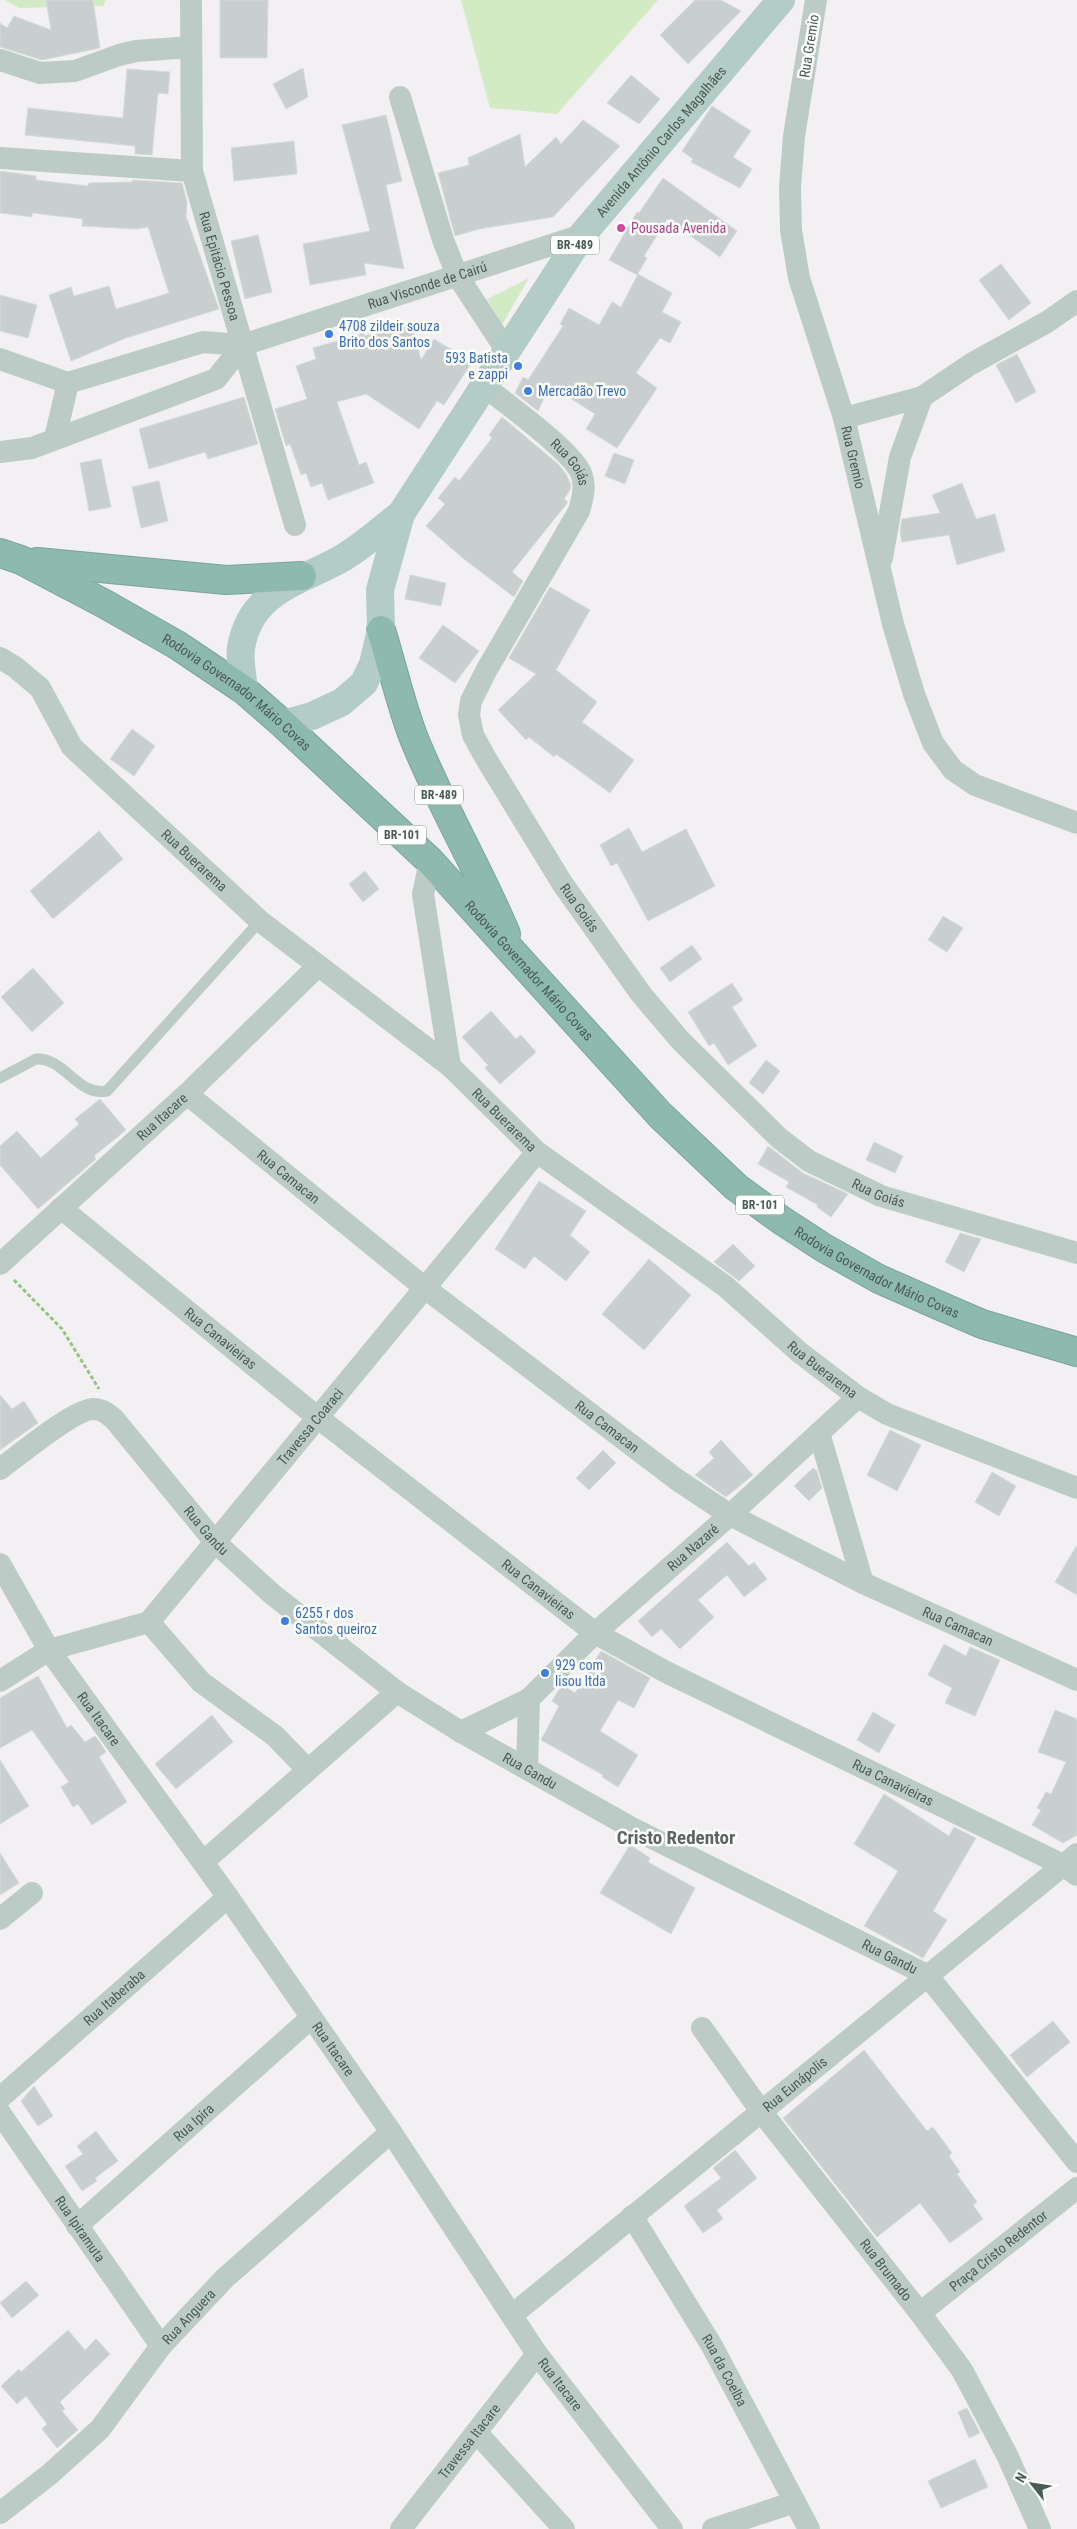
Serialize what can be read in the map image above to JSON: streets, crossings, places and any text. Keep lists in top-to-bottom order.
{
  "streets": {
    "highway": ["BR-489", "Rodovia Governador Mário Covas", "BR-101"],
    "main road": ["Avenida Antônio Carlos Magalhães"],
    "street": [
      "Rua Gremio",
      "Rua Epitácio Pessoa",
      "Rua Visconde de Cairú",
      "Rua Goiás",
      "Rua Buerarema",
      "Rua Itacare",
      "Rua Camacan",
      "Rua Canavieiras",
      "Travessa Coaraci",
      "Rua Gandu",
      "Rua Nazaré",
      "Rua Itaberaba",
      "Rua Eunápolis",
      "Rua Ipira",
      "Rua Ipiramuta",
      "Praça Cristo Redentor",
      "Rua Brumado",
      "Rua Anguera",
      "Rua da Coelba",
      "Travessa Itacare"
    ]
  },
  "crossings": [
    ["Avenida Antônio Carlos Magalhães", "BR-489"],
    ["Avenida Antônio Carlos Magalhães", "Rua Visconde de Cairú"],
    ["Avenida Antônio Carlos Magalhães", "Rua Goiás"],
    ["BR-489", "Rodovia Governador Mário Covas"],
    ["Rua Epitácio Pessoa", "Rua Visconde de Cairú"],
    ["Rua Buerarema", "Rua Itacare"],
    ["Rua Buerarema", "Travessa Coaraci"],
    ["Rua Buerarema", "Rua Nazaré"],
    ["Rua Itacare", "Rua Camacan"],
    ["Rua Itacare", "Rua Canavieiras"],
    ["Rua Itacare", "Rua Itaberaba"],
    ["Rua Itacare", "Rua Eunápolis"],
    ["Rua Itacare", "Rua Ipira"],
    ["Rua Itacare", "Rua Anguera"],
    ["Rua Itacare", "Travessa Itacare"],
    ["Rua Camacan", "Travessa Coaraci"],
    ["Rua Camacan", "Rua Nazaré"],
    ["Rua Canavieiras", "Travessa Coaraci"],
    ["Rua Canavieiras", "Rua Nazaré"],
    ["Rua Canavieiras", "Rua Eunápolis"],
    ["Travessa Coaraci", "Rua Gandu"],
    ["Rua Gandu", "Rua Nazaré"],
    ["Rua Gandu", "Rua Eunápolis"],
    ["Rua Eunápolis", "Rua Brumado"],
    ["Rua Eunápolis", "Rua da Coelba"],
    ["Rua Ipira", "Rua Ipiramuta"],
    ["Rua Ipiramuta", "Rua Anguera"],
    ["Praça Cristo Redentor", "Rua Brumado"]
  ],
  "districts": ["Cristo Redentor"],
  "places": [
    "Pousada Avenida",
    "4708 zildeir souza Brito dos Santos",
    "593 Batista e zappi",
    "Mercadão Trevo",
    "6255 r dos Santos queiroz",
    "929 com lisou ltda"
  ],
  "north": "top left"
}
